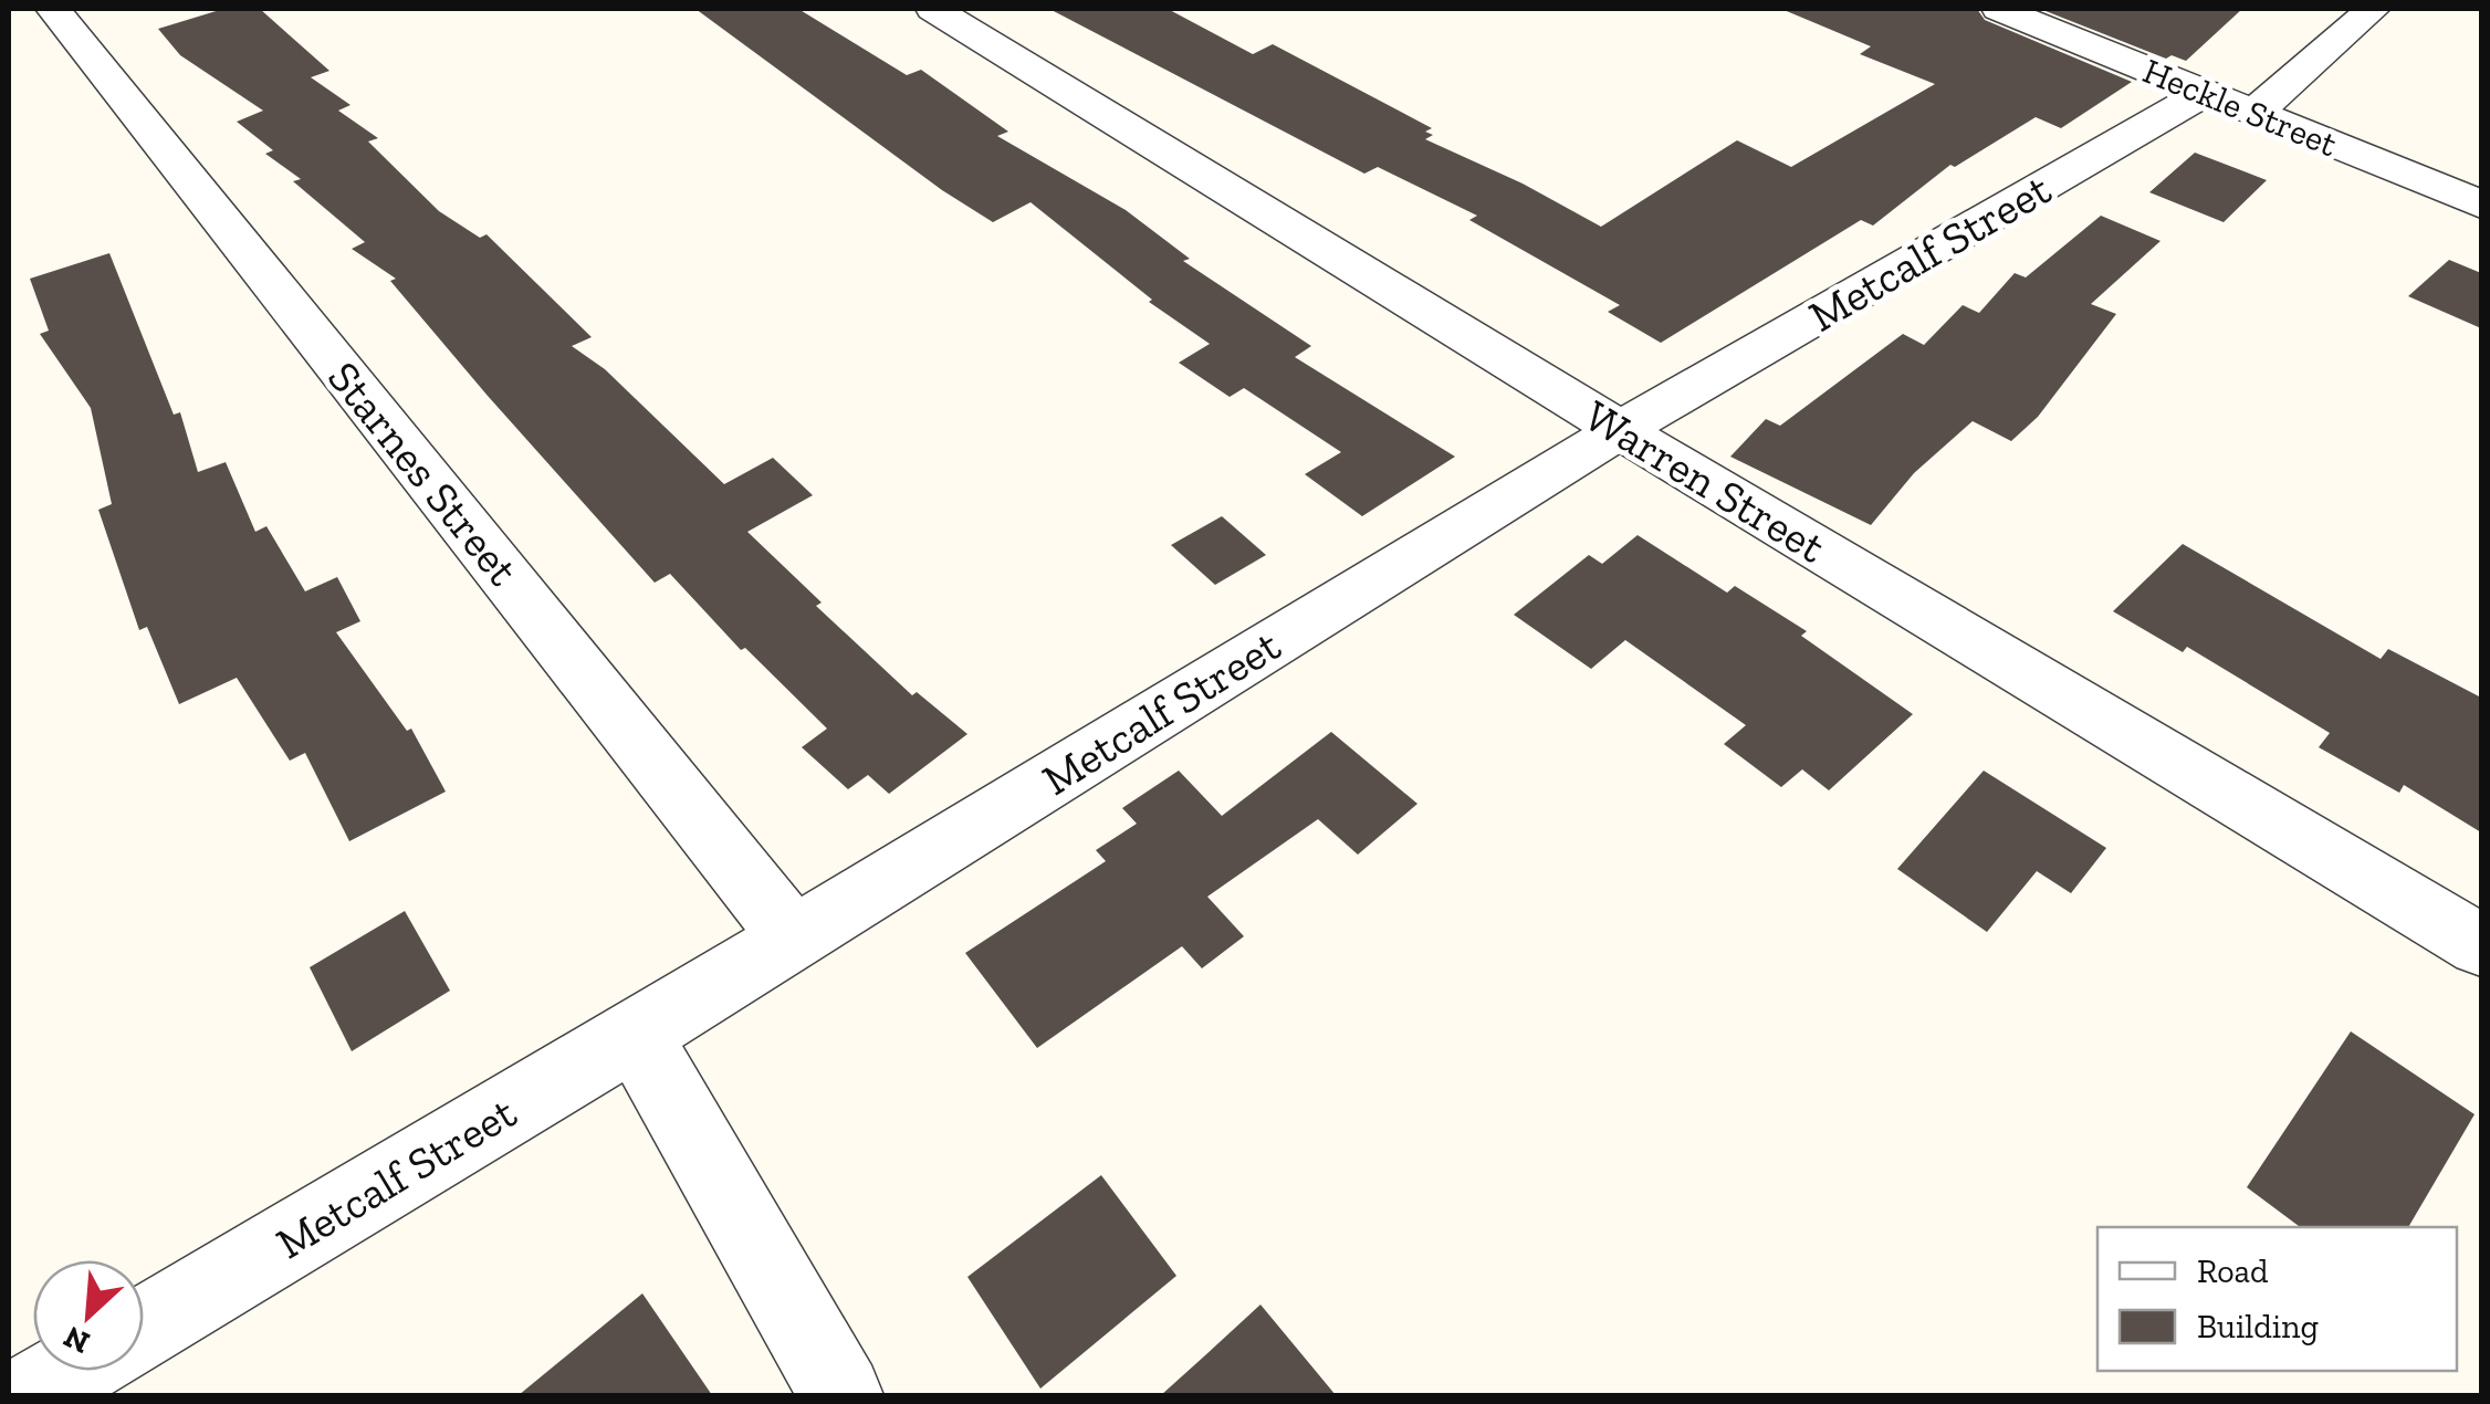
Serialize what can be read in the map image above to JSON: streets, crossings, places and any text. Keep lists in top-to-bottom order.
{
  "streets": {
    "street": [
      "Heckle Street",
      "Metcalf Street",
      "Starnes Street",
      "Warren Street"
    ]
  },
  "crossings": [
    ["Heckle Street", "Metcalf Street"],
    ["Metcalf Street", "Starnes Street"],
    ["Metcalf Street", "Warren Street"]
  ],
  "legend": ["Road", "Building"],
  "north": "bottom left"
}
